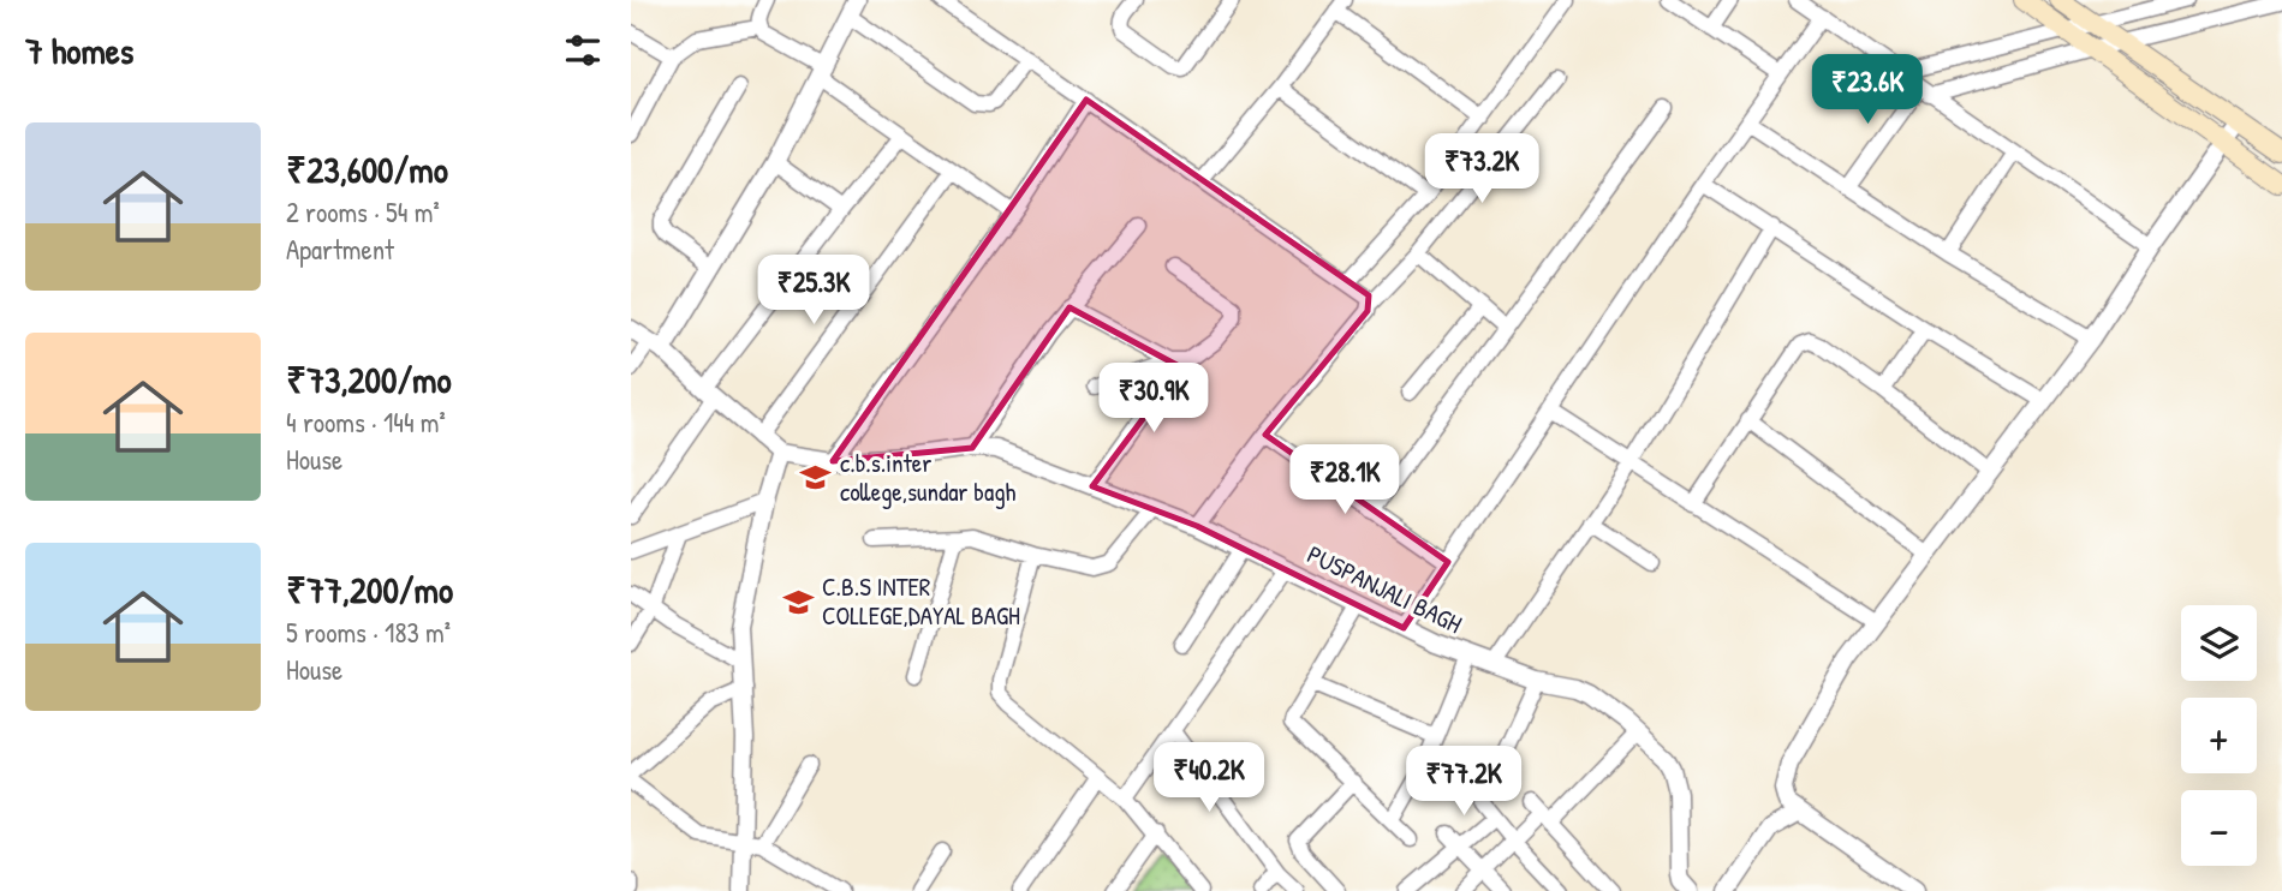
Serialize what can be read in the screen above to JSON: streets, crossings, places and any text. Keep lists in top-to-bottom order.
{
  "streets": {
    "street": ["PUSPANJALI BAGH"]
  },
  "places": {
    "school or university": ["c.b.s.inter college,sundar bagh", "C.B.S INTER COLLEGE,DAYAL BAGH"]
  },
  "page": {
    "heading": "7 homes",
    "price": [
      "₹23.6K",
      "₹73.2K",
      "₹25.3K",
      "₹30.9K",
      "₹28.1K",
      "₹40.2K",
      "₹77.2K"
    ],
    "list": [
      {
        "name": "₹23,600/mo",
        "note": "2 rooms · 54 m² · Apartment"
      },
      {
        "name": "₹73,200/mo",
        "note": "4 rooms · 144 m² · House"
      },
      {
        "name": "₹77,200/mo",
        "note": "5 rooms · 183 m² · House"
      }
    ],
    "map_buttons": ["+", "−"]
  }
}
